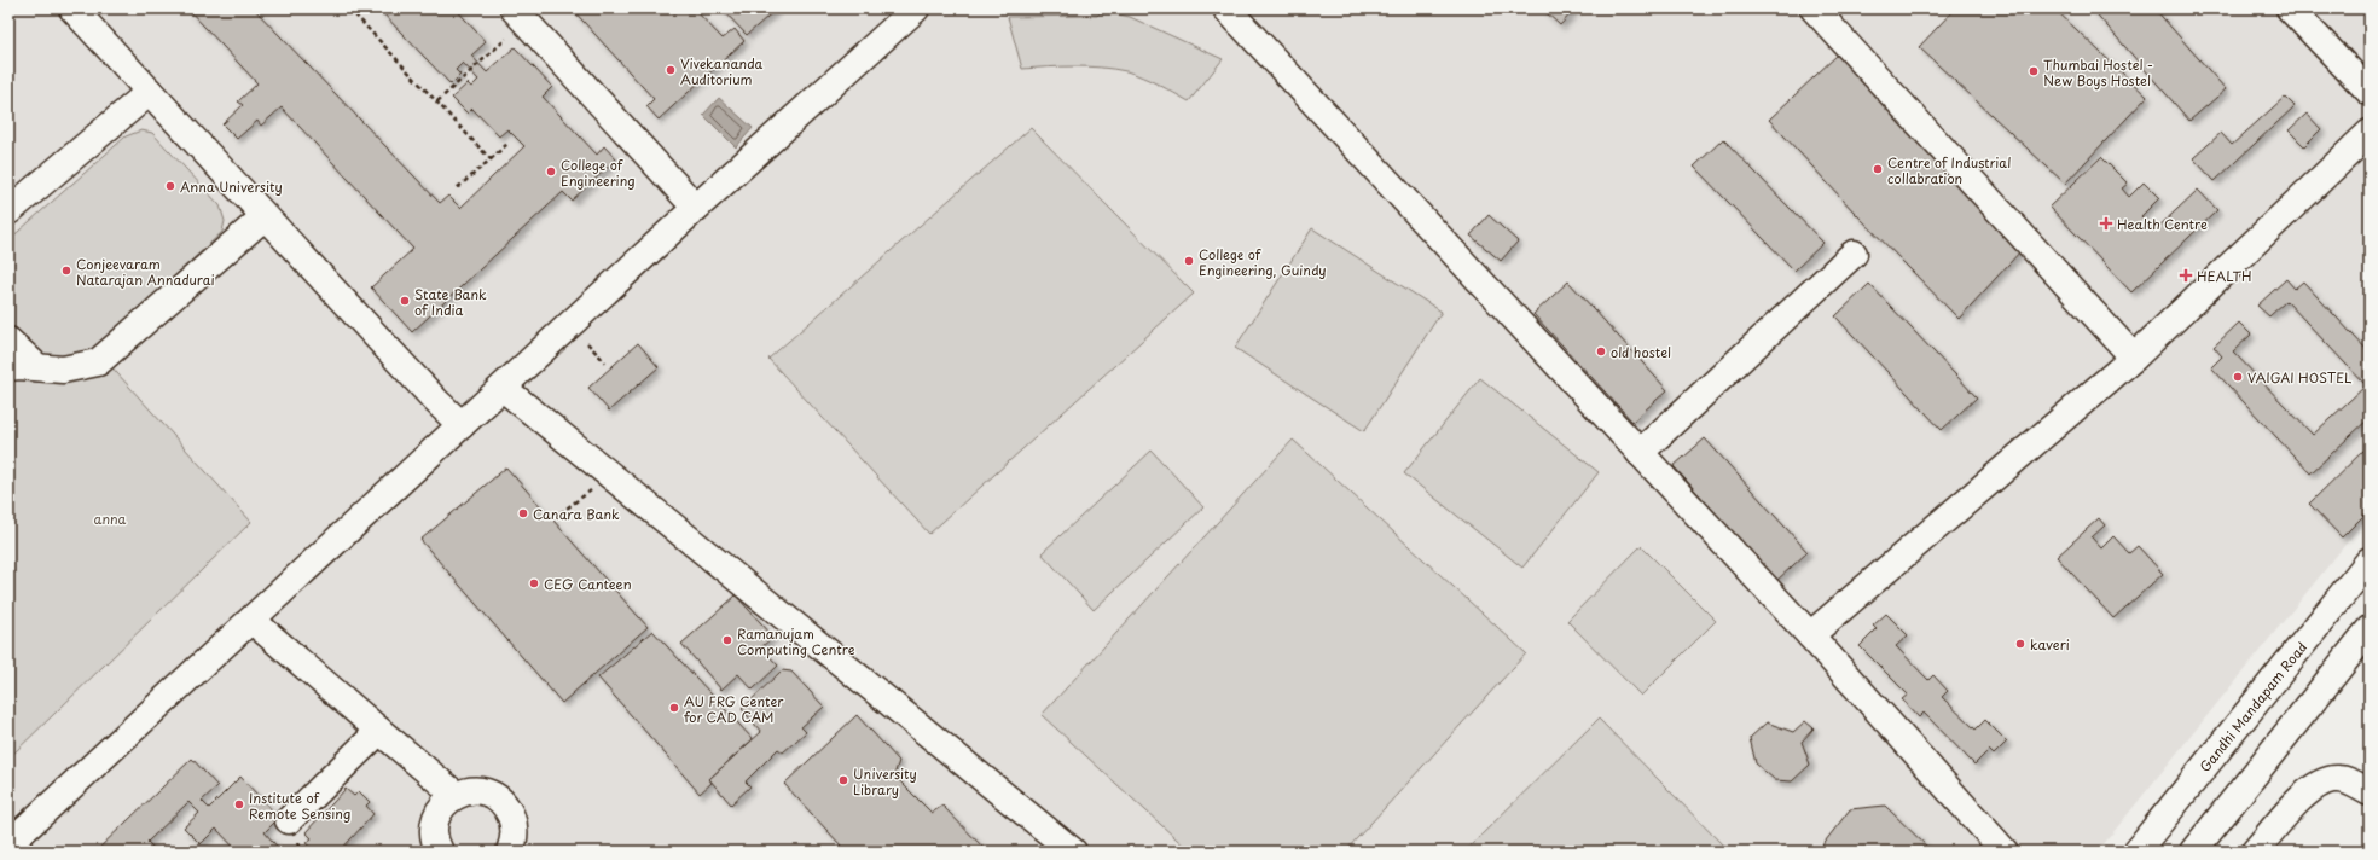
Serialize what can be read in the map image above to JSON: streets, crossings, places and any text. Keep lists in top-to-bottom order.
{
  "streets": {
    "main road": ["Gandhi Mandapam Road"]
  },
  "parks": ["anna"],
  "places": {
    "other": [
      "Vivekananda Auditorium",
      "Thumbai Hostel - New Boys Hostel",
      "Centre of Industrial collabration",
      "College of Engineering",
      "Anna University",
      "College of Engineering, Guindy",
      "Conjeevaram Natarajan Annadurai",
      "State Bank of India",
      "old hostel",
      "VAIGAI HOSTEL",
      "Canara Bank",
      "CEG Canteen",
      "Ramanujam Computing Centre",
      "kaveri",
      "AU FRG Center for CAD CAM",
      "University Library",
      "Institute of Remote Sensing"
    ],
    "health": ["Health Centre", "HEALTH"]
  }
}
